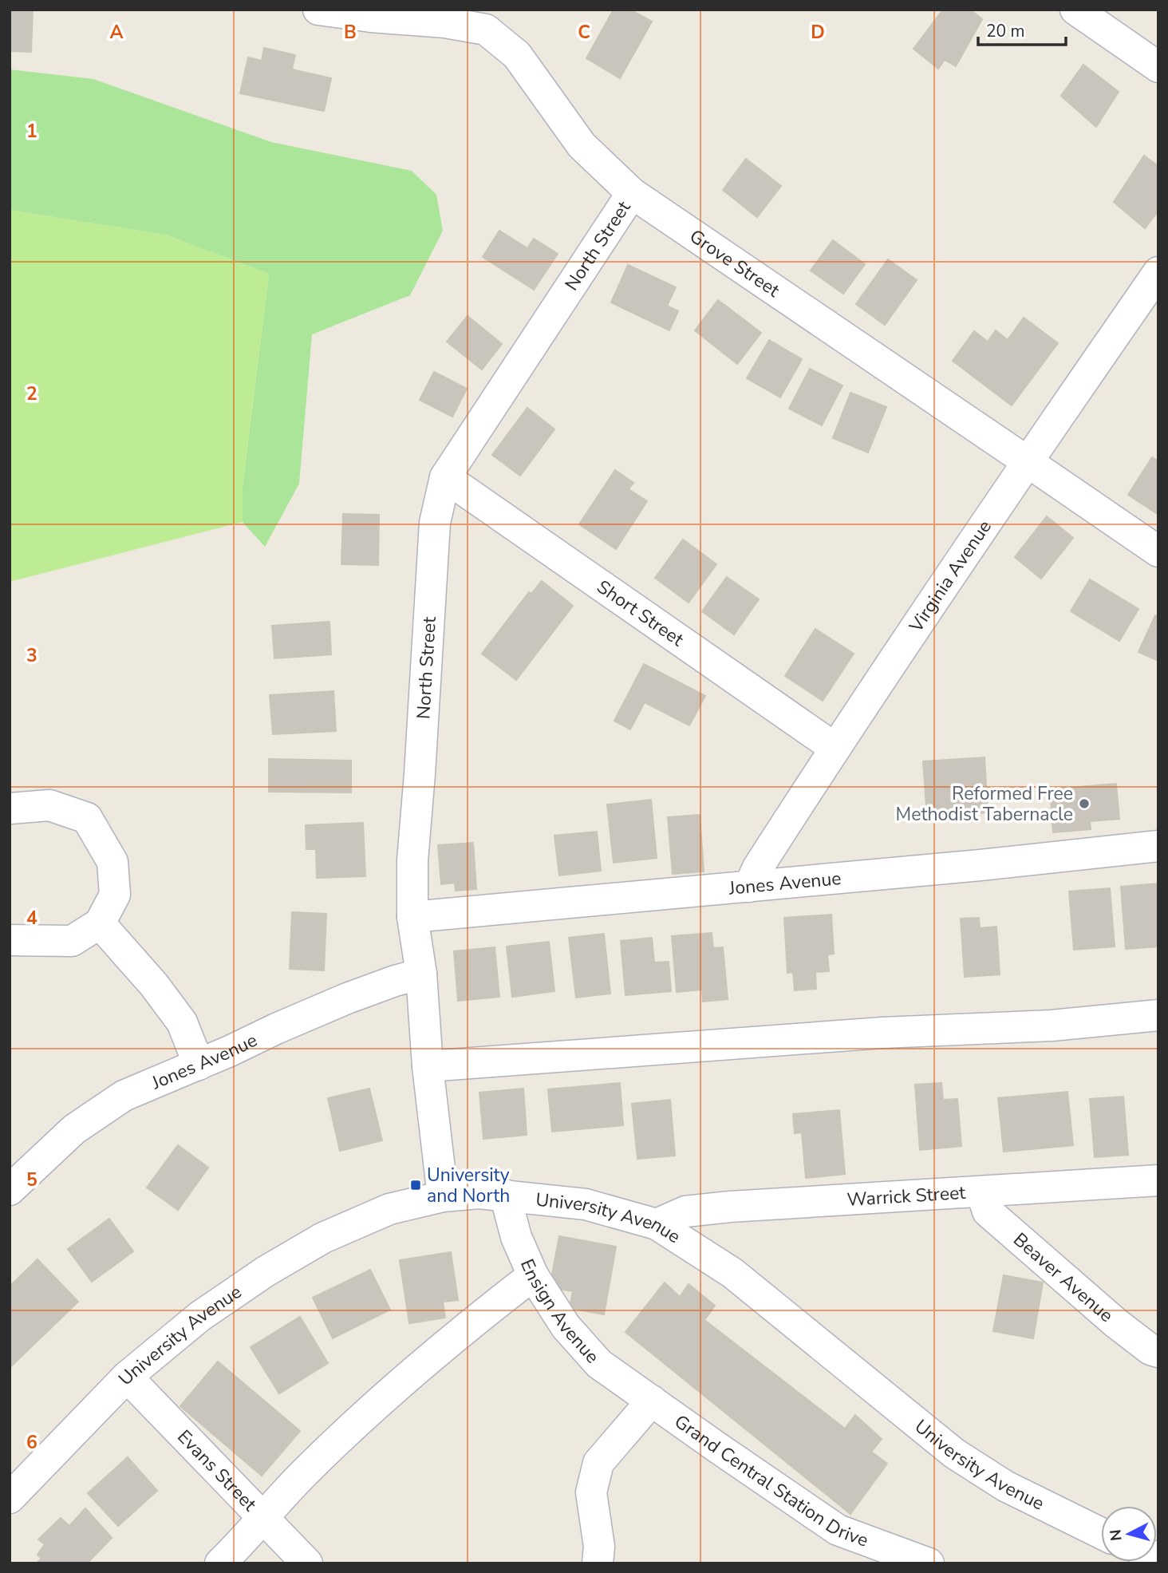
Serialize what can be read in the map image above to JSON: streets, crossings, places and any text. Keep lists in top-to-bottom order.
{
  "streets": {
    "street": [
      "North Street",
      "Grove Street",
      "Virginia Avenue",
      "Short Street",
      "Jones Avenue",
      "Warrick Street",
      "University Avenue",
      "Beaver Avenue",
      "Ensign Avenue",
      "Evans Street",
      "Grand Central Station Drive"
    ]
  },
  "crossings": [
    ["North Street", "Grove Street"],
    ["North Street", "Short Street"],
    ["North Street", "Jones Avenue"],
    ["North Street", "University Avenue"],
    ["Grove Street", "Virginia Avenue"],
    ["Virginia Avenue", "Short Street"],
    ["Virginia Avenue", "Jones Avenue"],
    ["Warrick Street", "University Avenue"],
    ["Warrick Street", "Beaver Avenue"],
    ["University Avenue", "Ensign Avenue"],
    ["University Avenue", "Evans Street"],
    ["Ensign Avenue", "Grand Central Station Drive"]
  ],
  "places": {
    "other": ["Reformed Free Methodist Tabernacle"],
    "transit": ["University and North"]
  },
  "scale_bar": "20 m",
  "north": "left",
  "grid": {
    "columns": [
      "A",
      "B",
      "C",
      "D"
    ],
    "rows": [
      "1",
      "2",
      "3",
      "4",
      "5",
      "6"
    ]
  }
}
